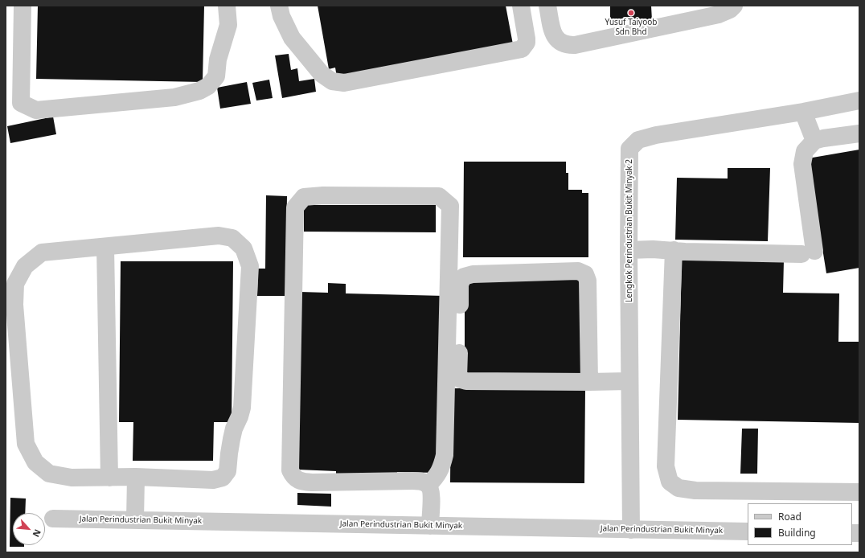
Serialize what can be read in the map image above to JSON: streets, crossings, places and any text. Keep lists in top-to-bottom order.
{
  "streets": {
    "street": ["Lengkok Perindustrian Bukit Minyak 2", "Jalan Perindustrian Bukit Minyak"]
  },
  "crossings": [
    ["Lengkok Perindustrian Bukit Minyak 2", "Jalan Perindustrian Bukit Minyak"]
  ],
  "places": ["Yusuf Taiyoob Sdn Bhd"],
  "legend": ["Road", "Building"],
  "north": "bottom right"
}
